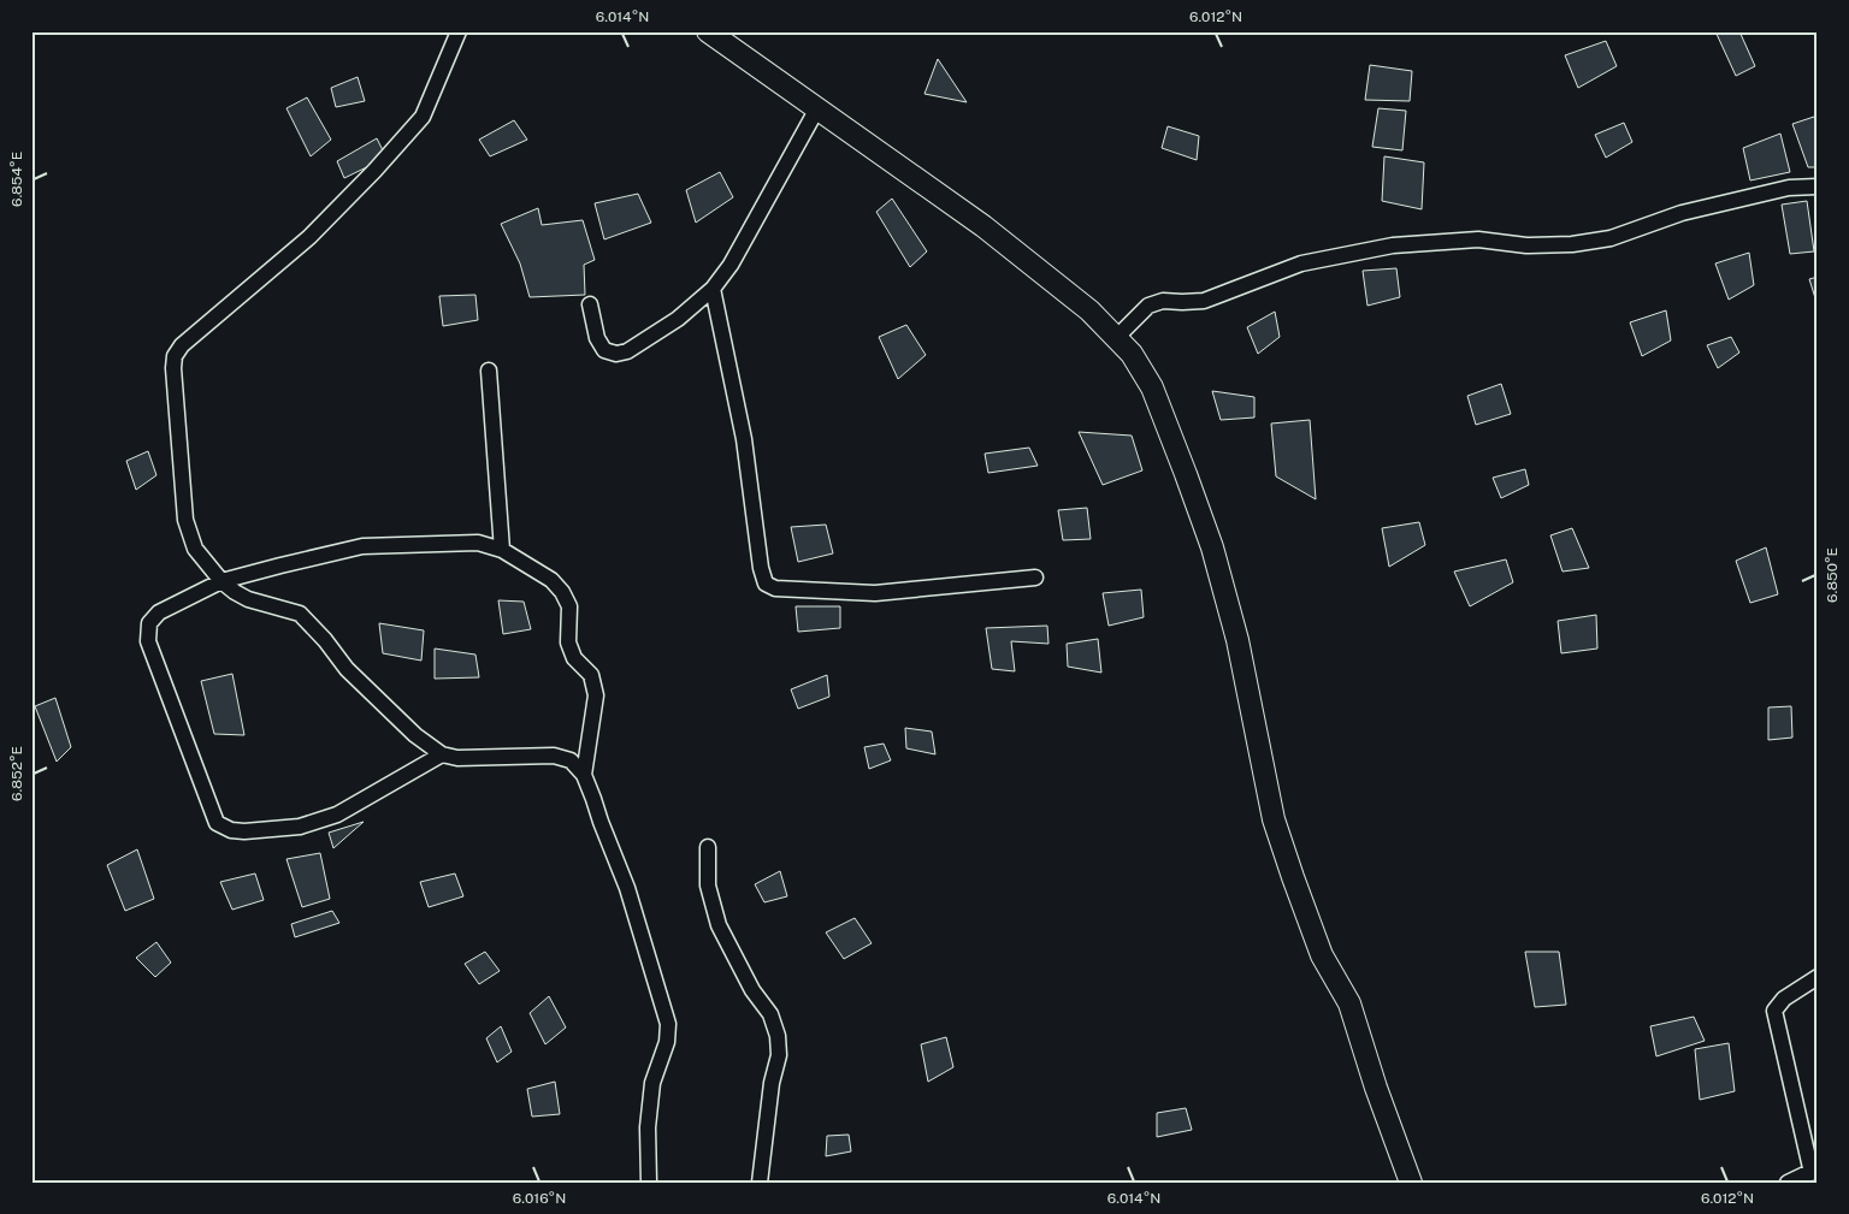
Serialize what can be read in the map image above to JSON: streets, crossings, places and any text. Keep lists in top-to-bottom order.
{
  "coordinates": [
    "6.014°N",
    "6.012°N",
    "6.854°E",
    "6.850°E",
    "6.852°E",
    "6.016°N"
  ]
}
